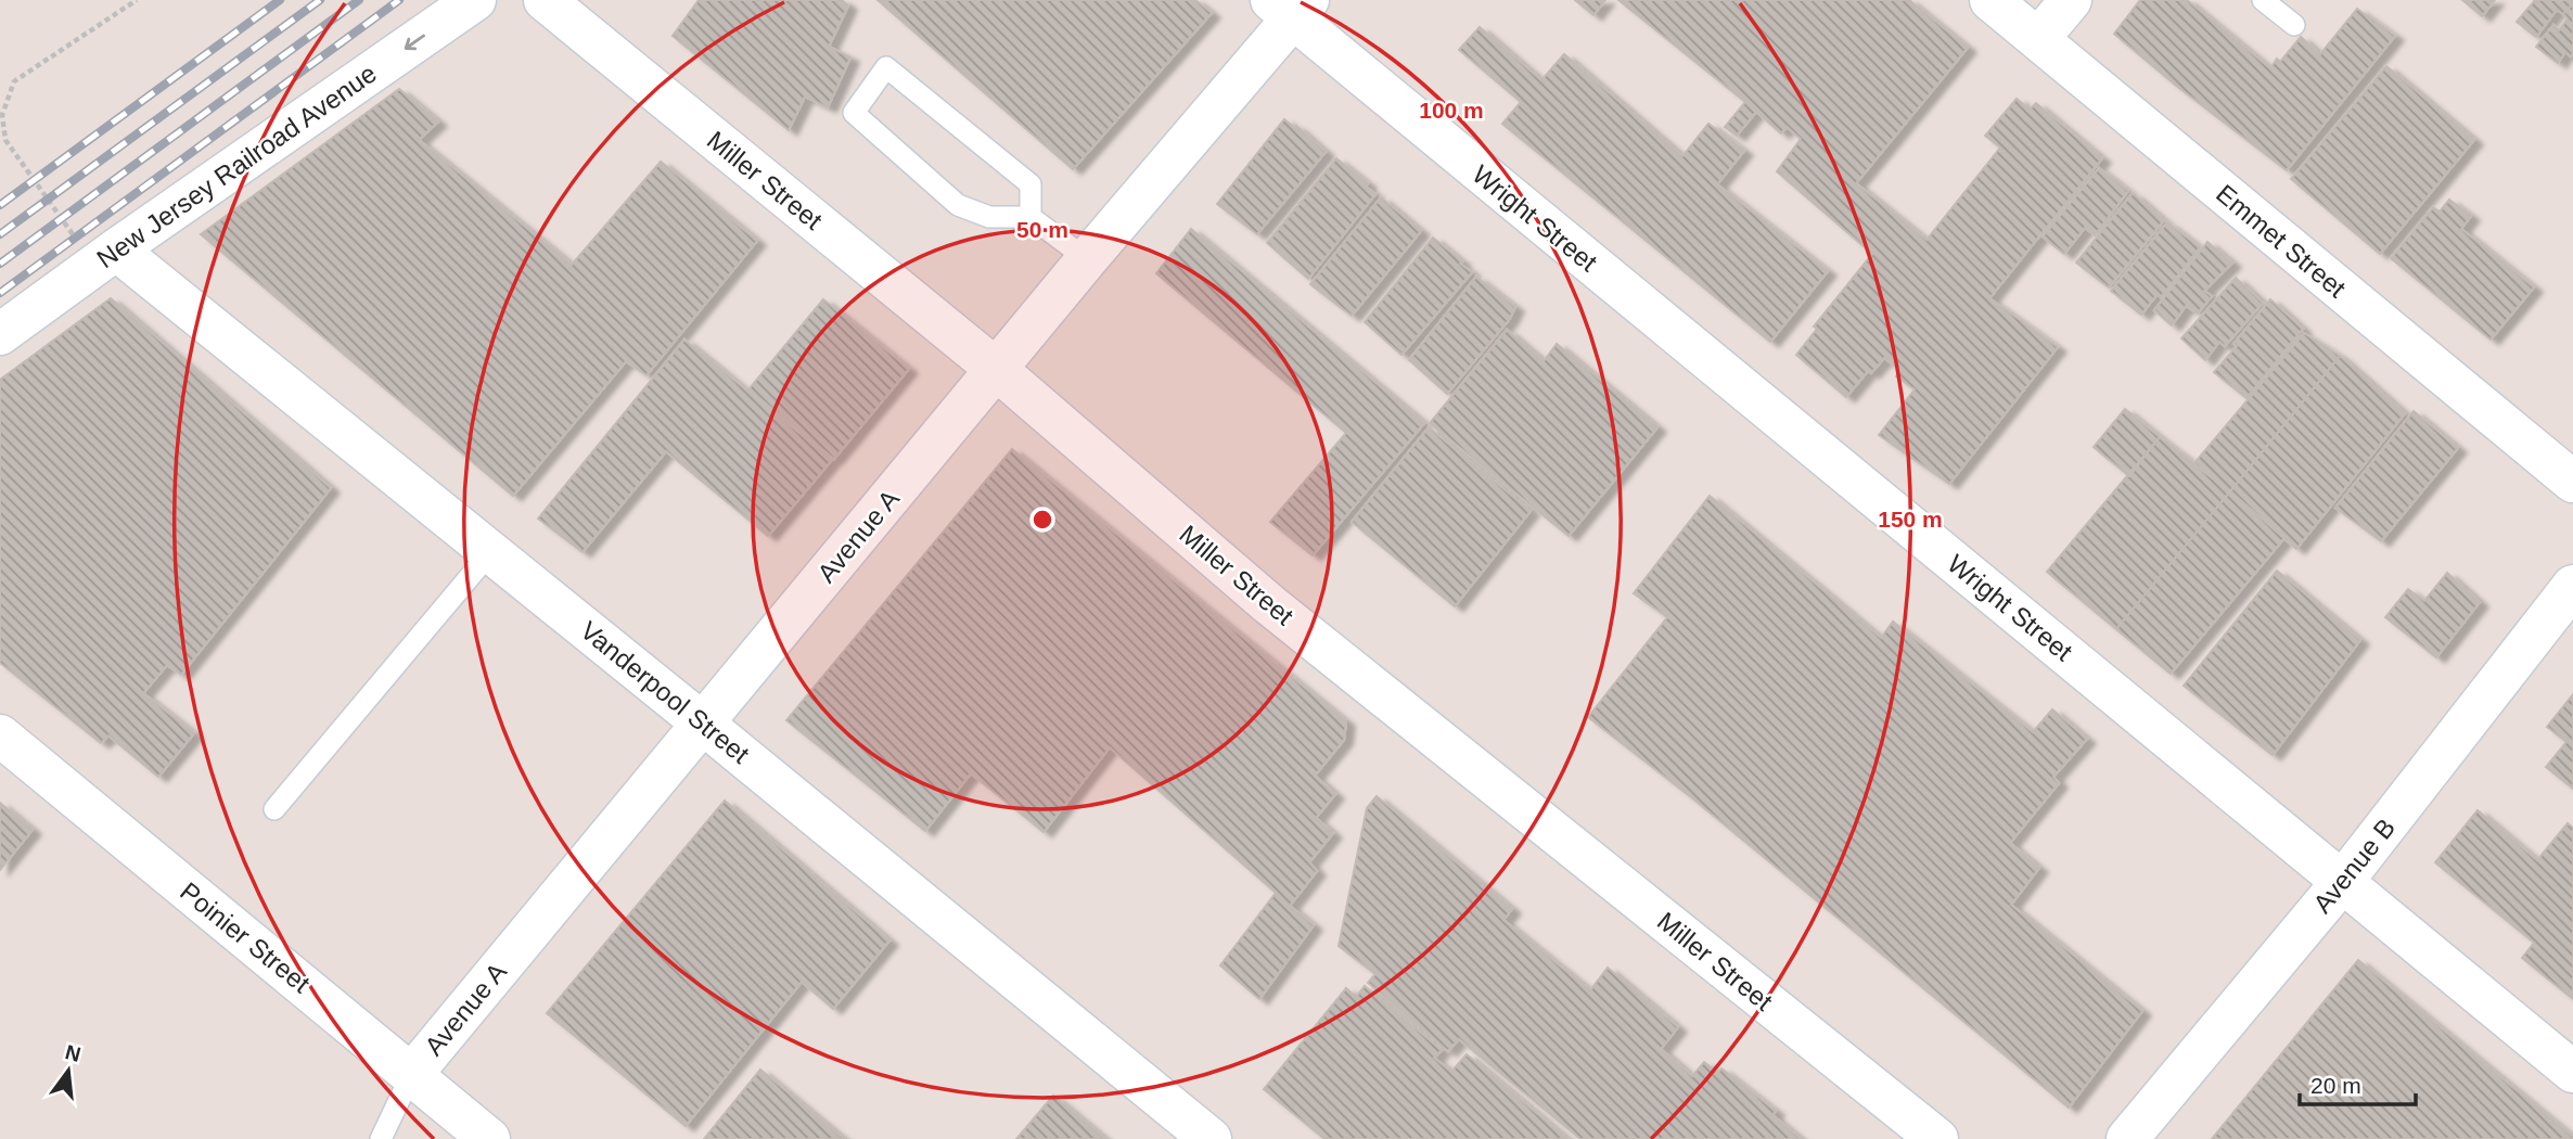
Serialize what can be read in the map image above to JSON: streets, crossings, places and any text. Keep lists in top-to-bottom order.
{
  "streets": {
    "street": [
      "New Jersey Railroad Avenue",
      "Miller Street",
      "Wright Street",
      "Emmet Street",
      "Avenue A",
      "Vanderpool Street",
      "Avenue B",
      "Poinier Street"
    ]
  },
  "crossings": [
    ["New Jersey Railroad Avenue", "Vanderpool Street"],
    ["Miller Street", "Avenue A"],
    ["Wright Street", "Avenue A"],
    ["Wright Street", "Avenue B"],
    ["Avenue A", "Vanderpool Street"],
    ["Avenue A", "Poinier Street"]
  ],
  "one_way": ["New Jersey Railroad Avenue"],
  "scale_bar": "20 m",
  "north": "top",
  "rings": ["100 m", "50 m", "150 m"]
}
